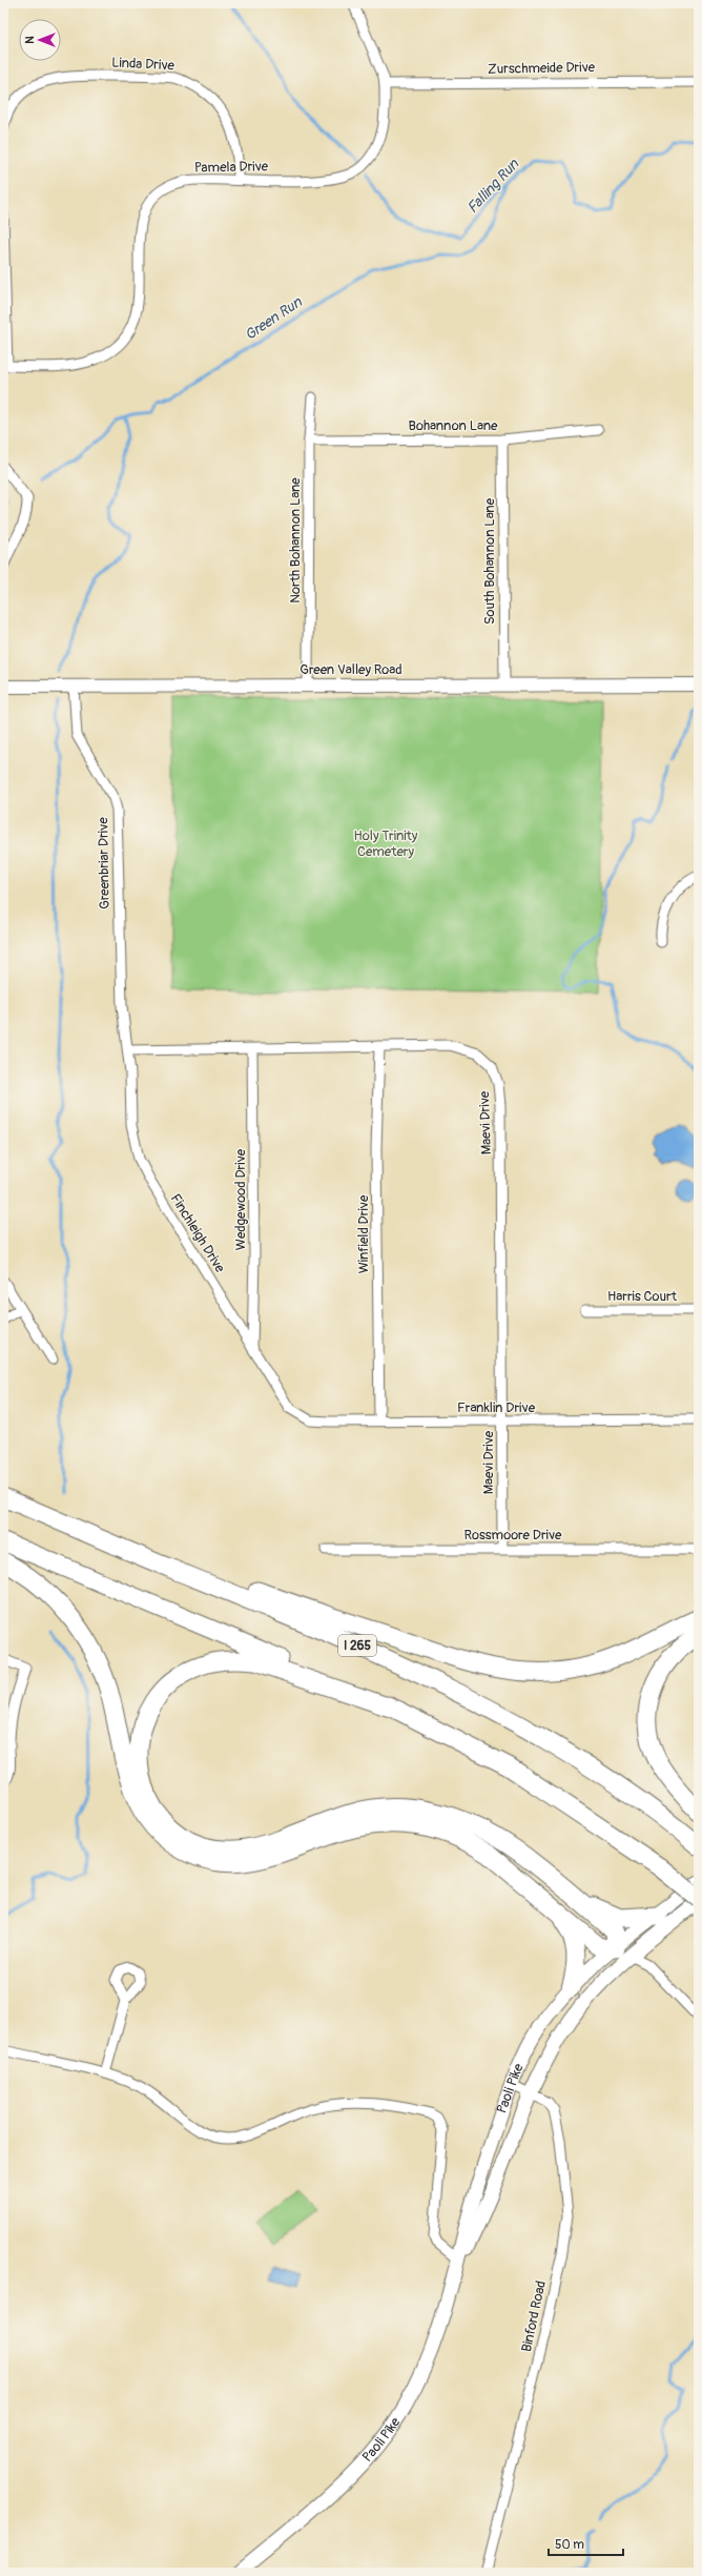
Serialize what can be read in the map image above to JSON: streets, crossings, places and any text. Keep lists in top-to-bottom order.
{
  "streets": {
    "highway": ["I 265"],
    "main road": ["Paoli Pike"],
    "street": [
      "Linda Drive",
      "Zurschmeide Drive",
      "Pamela Drive",
      "Bohannon Lane",
      "North Bohannon Lane",
      "South Bohannon Lane",
      "Green Valley Road",
      "Greenbriar Drive",
      "Maevi Drive",
      "Wedgewood Drive",
      "Finchleigh Drive",
      "Winfield Drive",
      "Harris Court",
      "Franklin Drive",
      "Rossmoore Drive",
      "Binford Road"
    ]
  },
  "crossings": [
    ["Linda Drive", "Pamela Drive"],
    ["Zurschmeide Drive", "Pamela Drive"],
    ["Bohannon Lane", "North Bohannon Lane"],
    ["Bohannon Lane", "South Bohannon Lane"],
    ["North Bohannon Lane", "Green Valley Road"],
    ["South Bohannon Lane", "Green Valley Road"],
    ["Green Valley Road", "Greenbriar Drive"],
    ["Greenbriar Drive", "Maevi Drive"],
    ["Greenbriar Drive", "Finchleigh Drive"],
    ["Maevi Drive", "Wedgewood Drive"],
    ["Maevi Drive", "Finchleigh Drive"],
    ["Maevi Drive", "Winfield Drive"],
    ["Maevi Drive", "Franklin Drive"],
    ["Maevi Drive", "Rossmoore Drive"],
    ["Wedgewood Drive", "Finchleigh Drive"],
    ["Finchleigh Drive", "Franklin Drive"],
    ["Winfield Drive", "Franklin Drive"],
    ["Paoli Pike", "Binford Road"]
  ],
  "water": ["Falling Run", "Green Run"],
  "parks": ["Holy Trinity Cemetery"],
  "scale_bar": "50 m",
  "north": "left"
}
